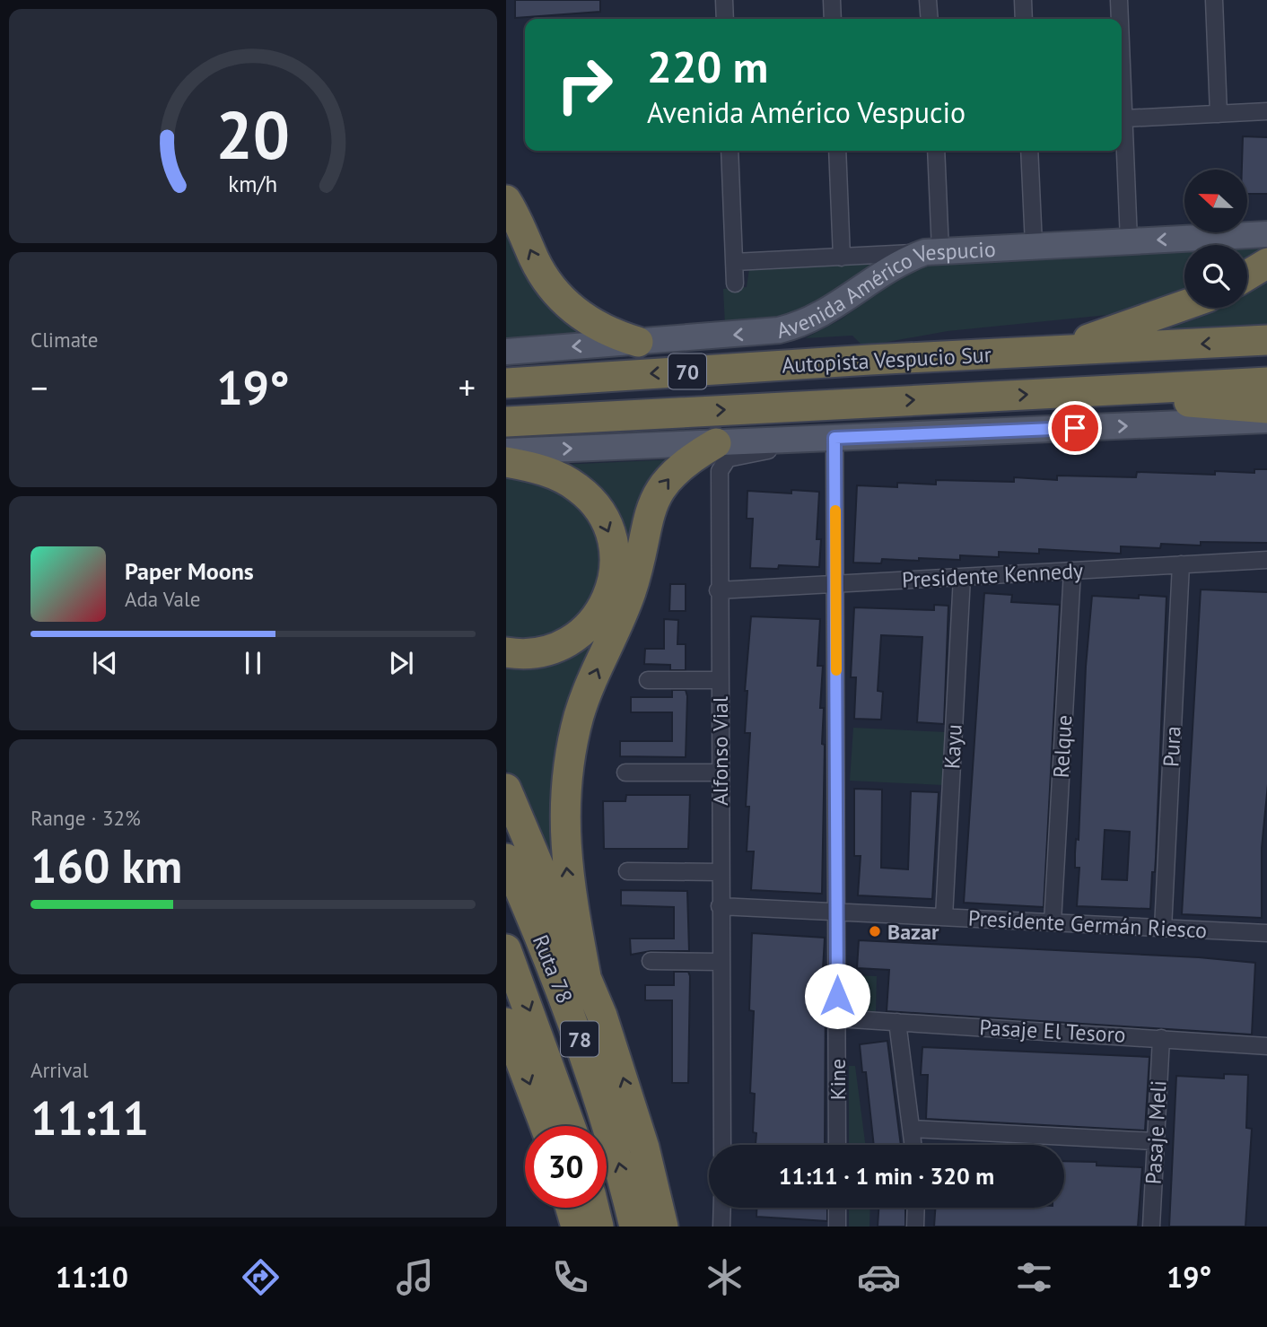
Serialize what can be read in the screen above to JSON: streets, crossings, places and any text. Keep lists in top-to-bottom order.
{
  "streets": {
    "highway": [
      "Autopista Vespucio Sur",
      "70",
      "Ruta 78",
      "78"
    ],
    "main road": ["Avenida Américo Vespucio"],
    "street": [
      "Presidente Kennedy",
      "Kayu",
      "Relque",
      "Pura",
      "Alfonso Vial",
      "Presidente Germán Riesco",
      "Pasaje El Tesoro",
      "Kine",
      "Pasaje Meli"
    ]
  },
  "crossings": [
    ["Presidente Kennedy", "Kayu"],
    ["Presidente Kennedy", "Relque"],
    ["Presidente Kennedy", "Pura"],
    ["Presidente Kennedy", "Alfonso Vial"],
    ["Presidente Kennedy", "Kine"],
    ["Kayu", "Presidente Germán Riesco"],
    ["Relque", "Presidente Germán Riesco"],
    ["Pura", "Presidente Germán Riesco"],
    ["Alfonso Vial", "Presidente Germán Riesco"],
    ["Alfonso Vial", "Kine"],
    ["Presidente Germán Riesco", "Kine"],
    ["Pasaje El Tesoro", "Kine"],
    ["Pasaje El Tesoro", "Pasaje Meli"]
  ],
  "places": ["Bazar"],
  "north": "left",
  "page": {
    "turn": ["220 m", "Avenida Américo Vespucio"],
    "tile": [
      "Climate",
      ["Range · 32%", "160 km"],
      ["Arrival", "11:11"]
    ],
    "heat": ["−", "19°", "+"],
    "song": ["Paper Moons", "Ada Vale"],
    "limit": "30",
    "trip": "11:11 · 1 min · 320 m",
    "tabs": ["11:10", "19°"],
    "gauge": ["20", "km/h"]
  }
}
